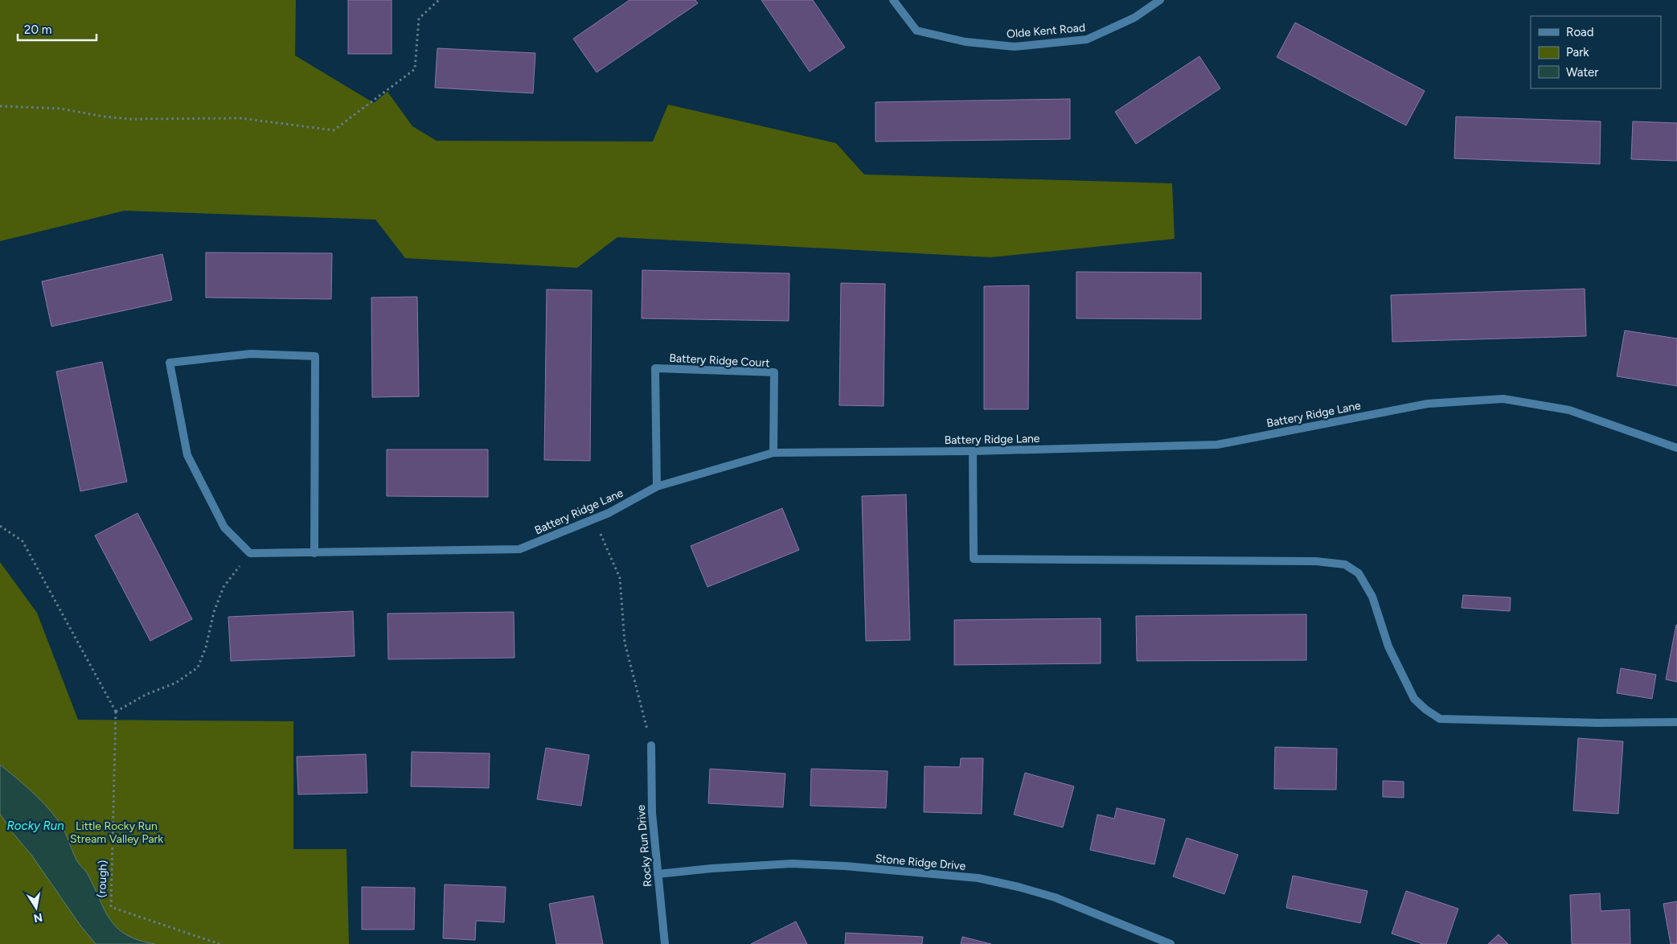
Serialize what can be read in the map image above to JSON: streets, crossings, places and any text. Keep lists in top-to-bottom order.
{
  "streets": {
    "street": [
      "Olde Kent Road",
      "Battery Ridge Court",
      "Battery Ridge Lane",
      "Rocky Run Drive",
      "Stone Ridge Drive"
    ],
    "path": ["(rough)"]
  },
  "crossings": [
    ["Battery Ridge Court", "Battery Ridge Lane"],
    ["Rocky Run Drive", "Stone Ridge Drive"]
  ],
  "water": ["Rocky Run"],
  "parks": ["Little Rocky Run Stream Valley Park"],
  "legend": ["Road", "Park", "Water"],
  "scale_bar": "20 m",
  "north": "bottom"
}
